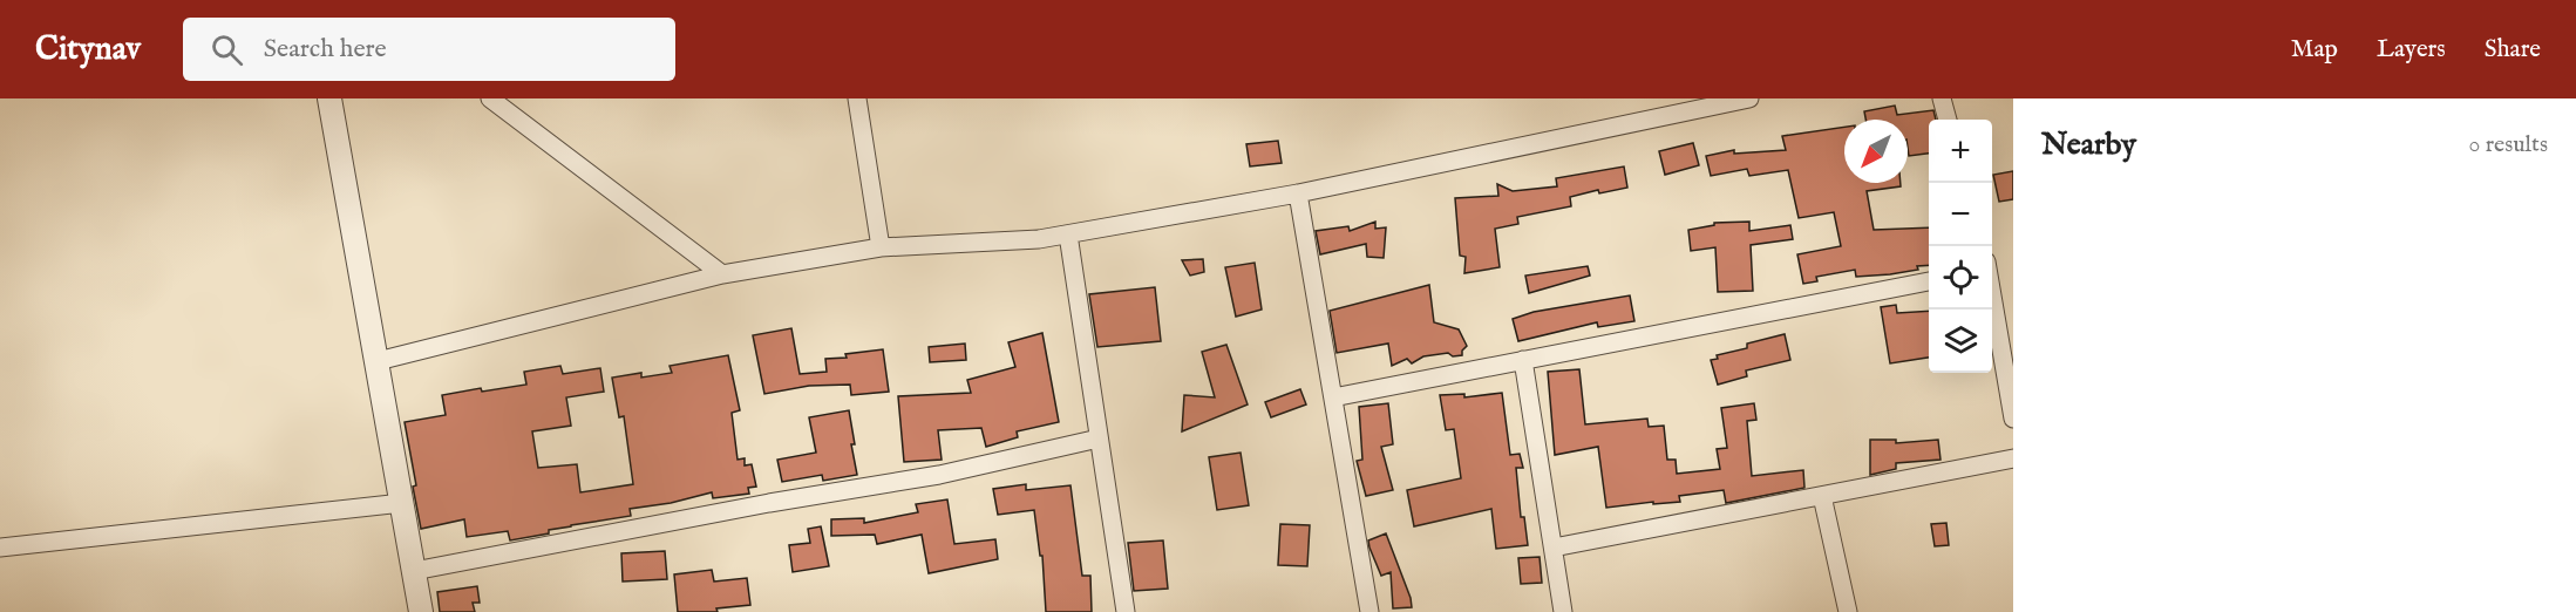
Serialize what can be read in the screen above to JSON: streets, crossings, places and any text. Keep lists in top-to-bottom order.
{
  "north": "bottom left",
  "page": {
    "header": "Citynav",
    "search": "Search here",
    "nav": ["Map", "Layers", "Share"],
    "heading": ["Nearby", "0 results"],
    "map_buttons": ["+", "−"]
  }
}
